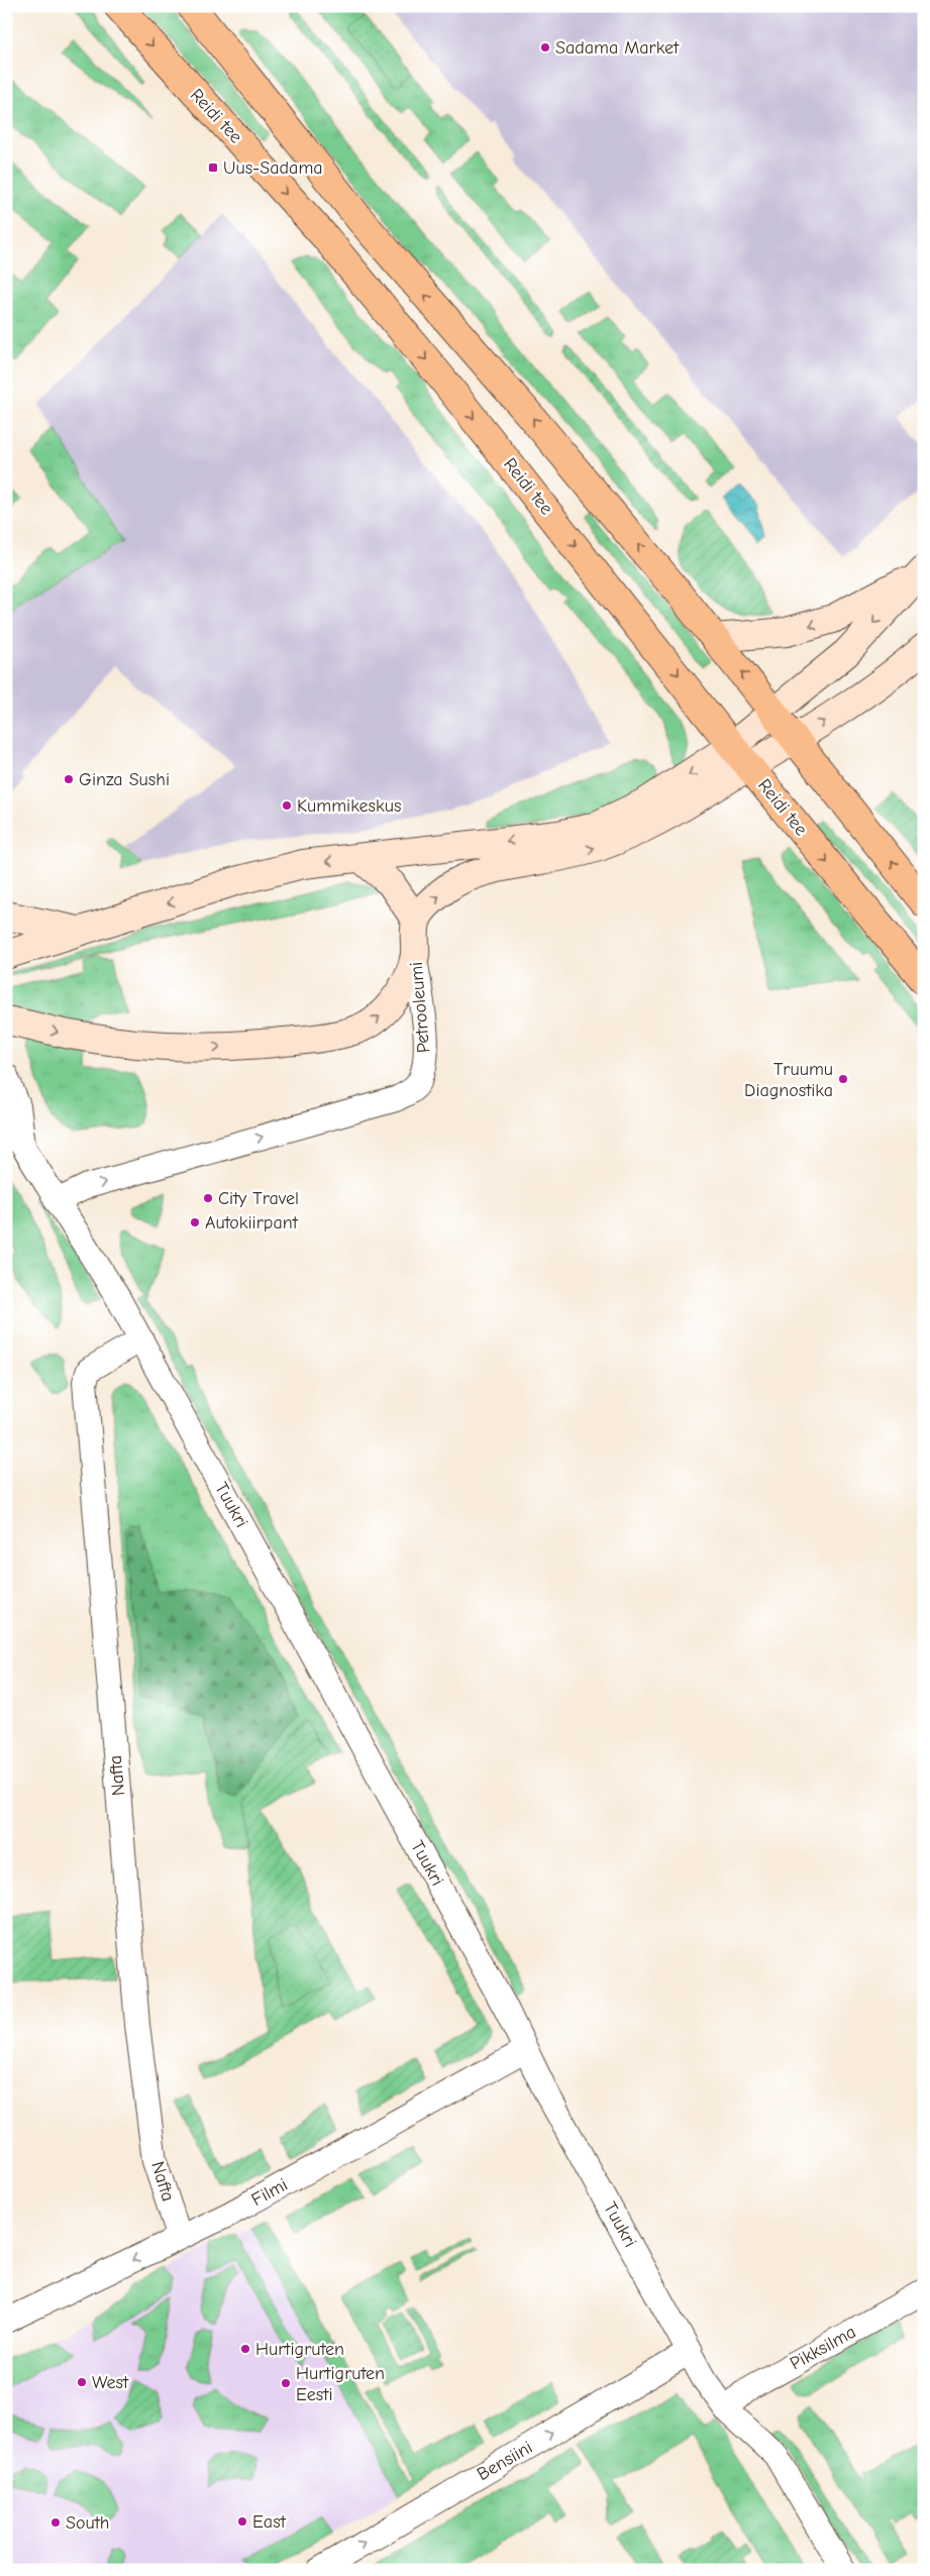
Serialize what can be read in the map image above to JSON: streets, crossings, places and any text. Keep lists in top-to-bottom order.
{
  "streets": {
    "main road": ["Reidi tee"],
    "street": [
      "Petrooleumi",
      "Tuukri",
      "Nafta",
      "Filmi",
      "Pikksilma",
      "Bensiini"
    ]
  },
  "crossings": [
    ["Petrooleumi", "Tuukri"],
    ["Tuukri", "Nafta"],
    ["Tuukri", "Filmi"],
    ["Tuukri", "Pikksilma"],
    ["Tuukri", "Bensiini"],
    ["Nafta", "Filmi"]
  ],
  "one_way": ["Petrooleumi", "Bensiini"],
  "places": {
    "other": [
      "Sadama Market",
      "Ginza Sushi",
      "Kummikeskus",
      "Truumu Diagnostika",
      "City Travel",
      "Autokiirpant",
      "Hurtigruten",
      "West",
      "Hurtigruten Eesti",
      "East",
      "South"
    ],
    "transit": ["Uus-Sadama"]
  }
}
